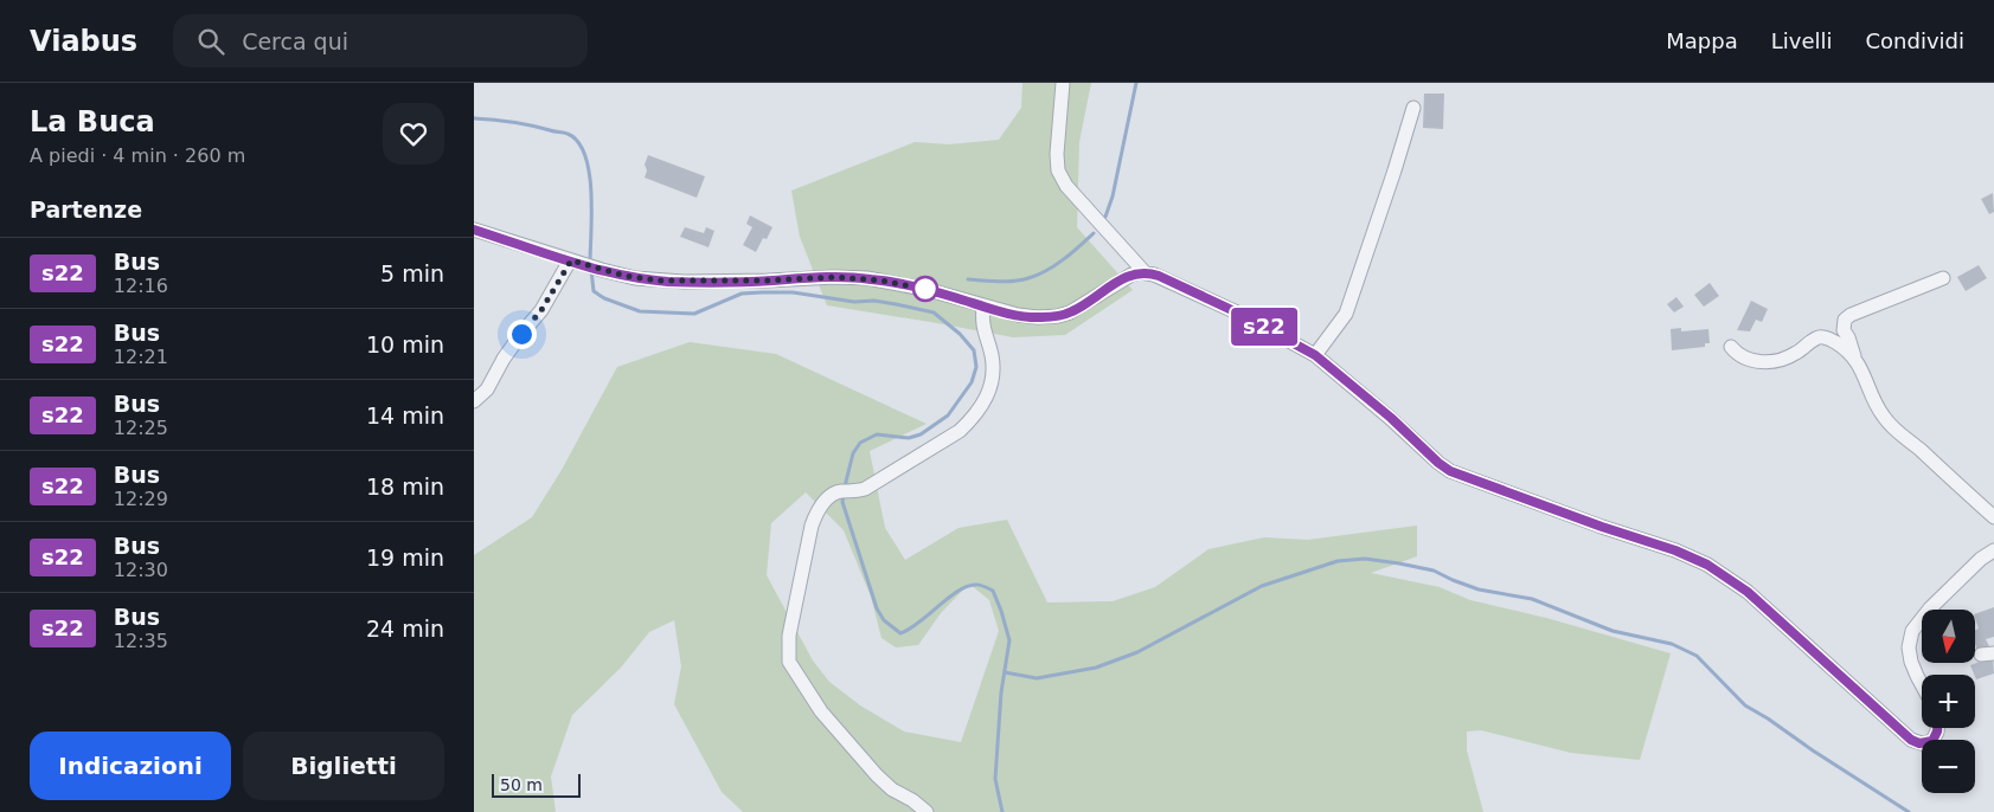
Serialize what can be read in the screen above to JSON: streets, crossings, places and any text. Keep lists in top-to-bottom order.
{
  "lines": ["bus line s22"],
  "scale_bar": "50 m",
  "north": "bottom",
  "page": {
    "header": "Viabus",
    "search": "Cerca qui",
    "nav": ["Mappa", "Livelli", "Condividi"],
    "heading": [
      ["La Buca", "A piedi · 4 min · 260 m"],
      "Partenze"
    ],
    "on_map": "s22",
    "list": [
      {
        "mark": "s22",
        "name": "Bus",
        "note": "12:16",
        "value": "5 min"
      },
      {
        "mark": "s22",
        "name": "Bus",
        "note": "12:21",
        "value": "10 min"
      },
      {
        "mark": "s22",
        "name": "Bus",
        "note": "12:25",
        "value": "14 min"
      },
      {
        "mark": "s22",
        "name": "Bus",
        "note": "12:29",
        "value": "18 min"
      },
      {
        "mark": "s22",
        "name": "Bus",
        "note": "12:30",
        "value": "19 min"
      },
      {
        "mark": "s22",
        "name": "Bus",
        "note": "12:35",
        "value": "24 min"
      }
    ],
    "map_buttons": ["+", "−"],
    "buttons": ["Indicazioni", "Biglietti"],
    "scale": "50 m"
  }
}
